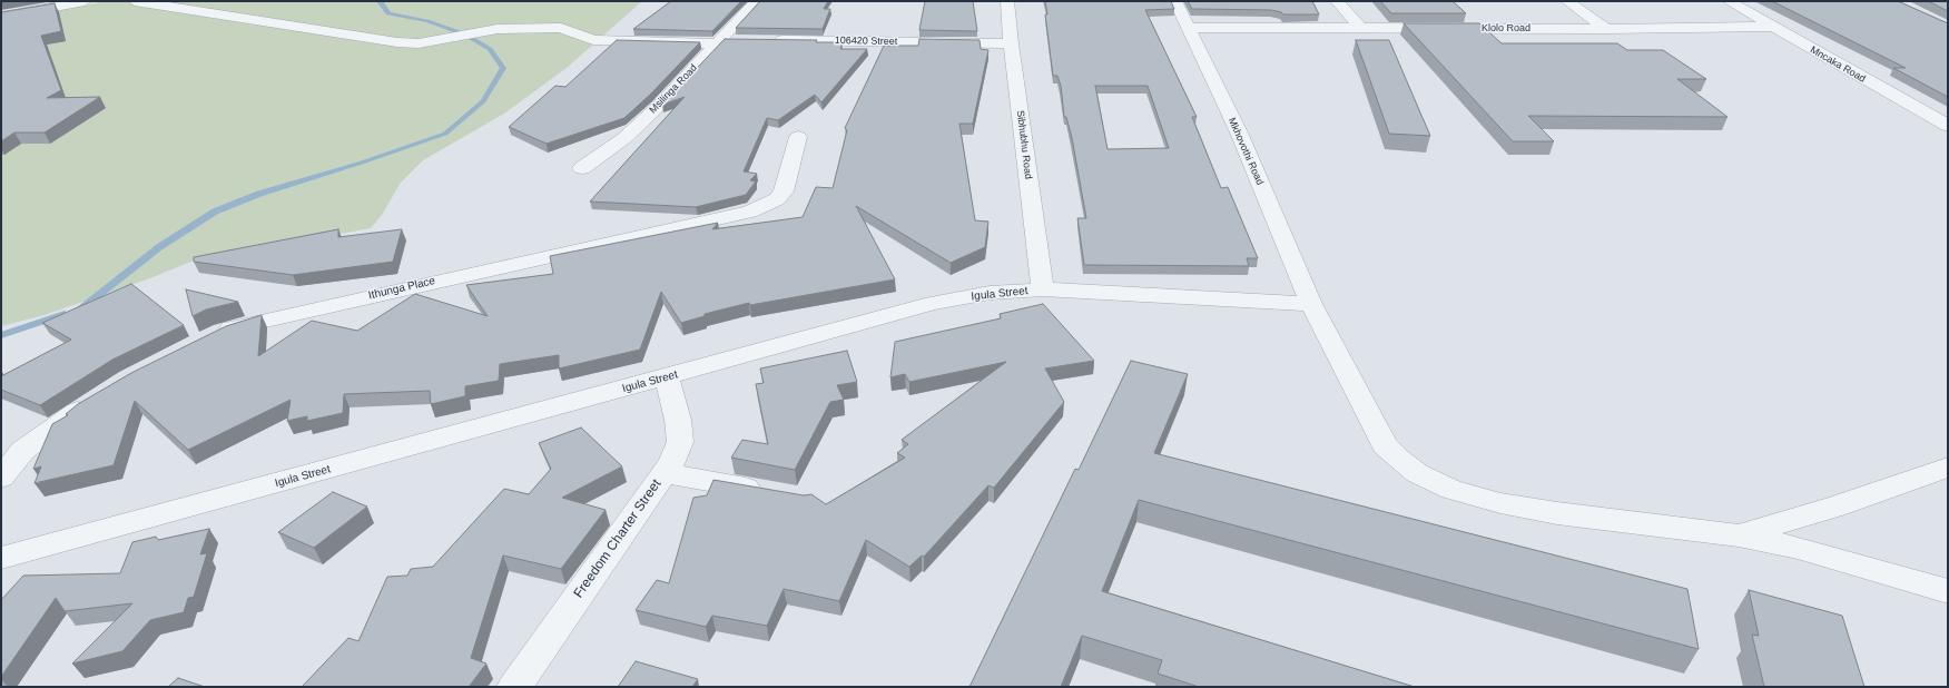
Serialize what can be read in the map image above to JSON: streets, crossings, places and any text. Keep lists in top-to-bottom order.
{
  "streets": {
    "street": [
      "Klolo Road",
      "106420 Street",
      "Mncaka Road",
      "Msilinga Road",
      "Sibhubhu Road",
      "Mkhovothi Road",
      "Ithunga Place",
      "Igula Street",
      "Freedom Charter Street"
    ]
  },
  "crossings": [
    ["Klolo Road", "Mncaka Road"],
    ["Klolo Road", "Mkhovothi Road"],
    ["106420 Street", "Sibhubhu Road"],
    ["Sibhubhu Road", "Igula Street"],
    ["Mkhovothi Road", "Igula Street"],
    ["Igula Street", "Freedom Charter Street"]
  ]
}
